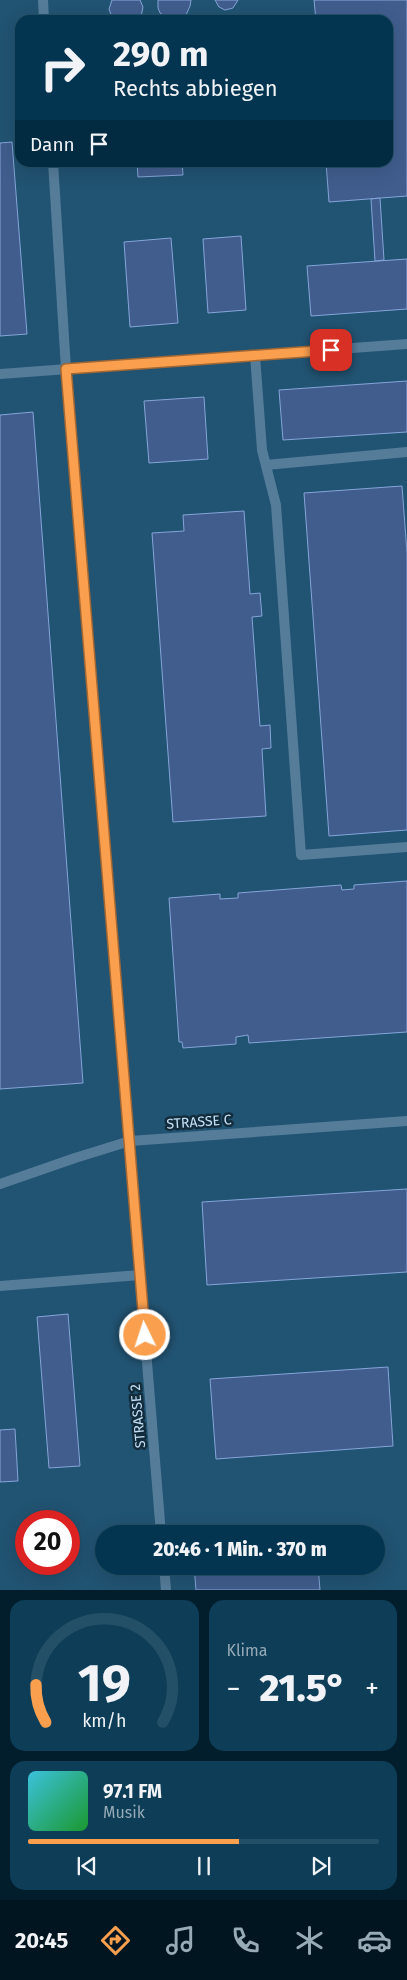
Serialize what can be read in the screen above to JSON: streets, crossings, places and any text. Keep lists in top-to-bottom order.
{
  "streets": {
    "lane": ["STRASSE C", "STRASSE 2"]
  },
  "crossings": [
    ["STRASSE C", "STRASSE 2"]
  ],
  "page": {
    "turn": ["290 m", "Rechts abbiegen"],
    "then": "Dann",
    "limit": "20",
    "trip": "20:46 · 1 Min. · 370 m",
    "tile": "Klima",
    "heat": ["−", "21.5°", "+"],
    "song": ["97.1 FM", "Musik"],
    "tabs": "20:45",
    "gauge": ["19", "km/h"]
  }
}
